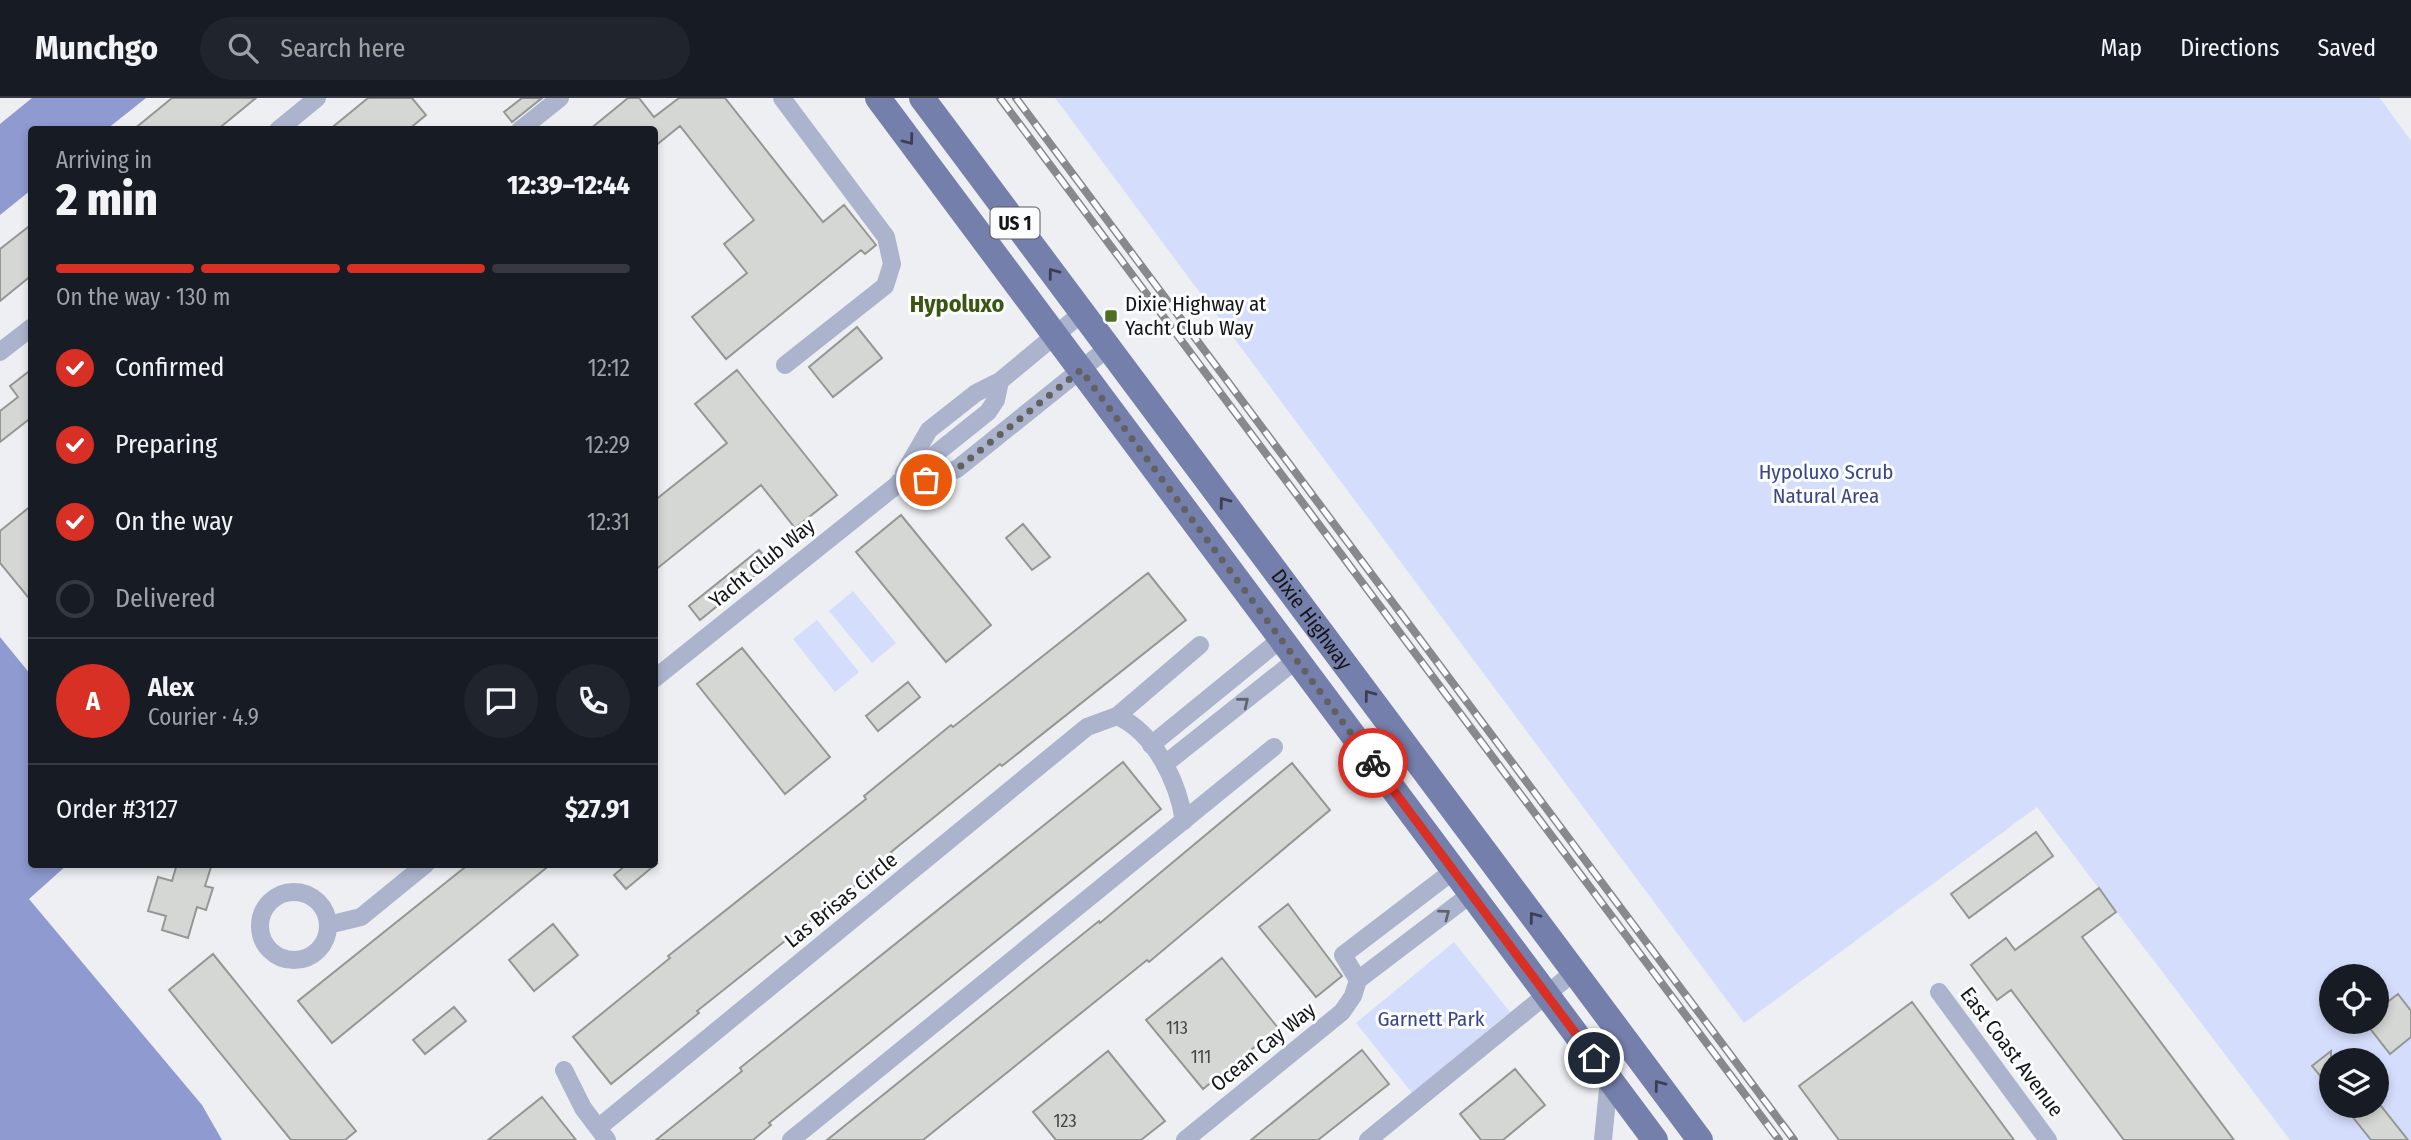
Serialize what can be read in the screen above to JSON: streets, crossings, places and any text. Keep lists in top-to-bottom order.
{
  "streets": {
    "main road": ["US 1", "Dixie Highway"],
    "street": [
      "Yacht Club Way",
      "Las Brisas Circle",
      "Ocean Cay Way",
      "East Coast Avenue"
    ]
  },
  "crossings": [
    ["Yacht Club Way", "Dixie Highway"],
    ["Dixie Highway", "Ocean Cay Way"]
  ],
  "districts": ["Hypoluxo"],
  "parks": ["Hypoluxo Scrub Natural Area", "Garnett Park"],
  "places": {
    "transit": ["Dixie Highway at Yacht Club Way"]
  },
  "house_numbers": ["113", "111", "123"],
  "page": {
    "header": "Munchgo",
    "search": "Search here",
    "nav": ["Map", "Directions", "Saved"],
    "heading": ["2 min", "Arriving in", "12:39–12:44"],
    "panel": [
      "Alex",
      "Courier · 4.9",
      "Order #3127",
      "$27.91"
    ],
    "bar": "On the way · 130 m",
    "list": [
      ["Confirmed", "12:12"],
      ["Preparing", "12:29"],
      ["On the way", "12:31"],
      "Delivered"
    ],
    "round": "A"
  }
}
